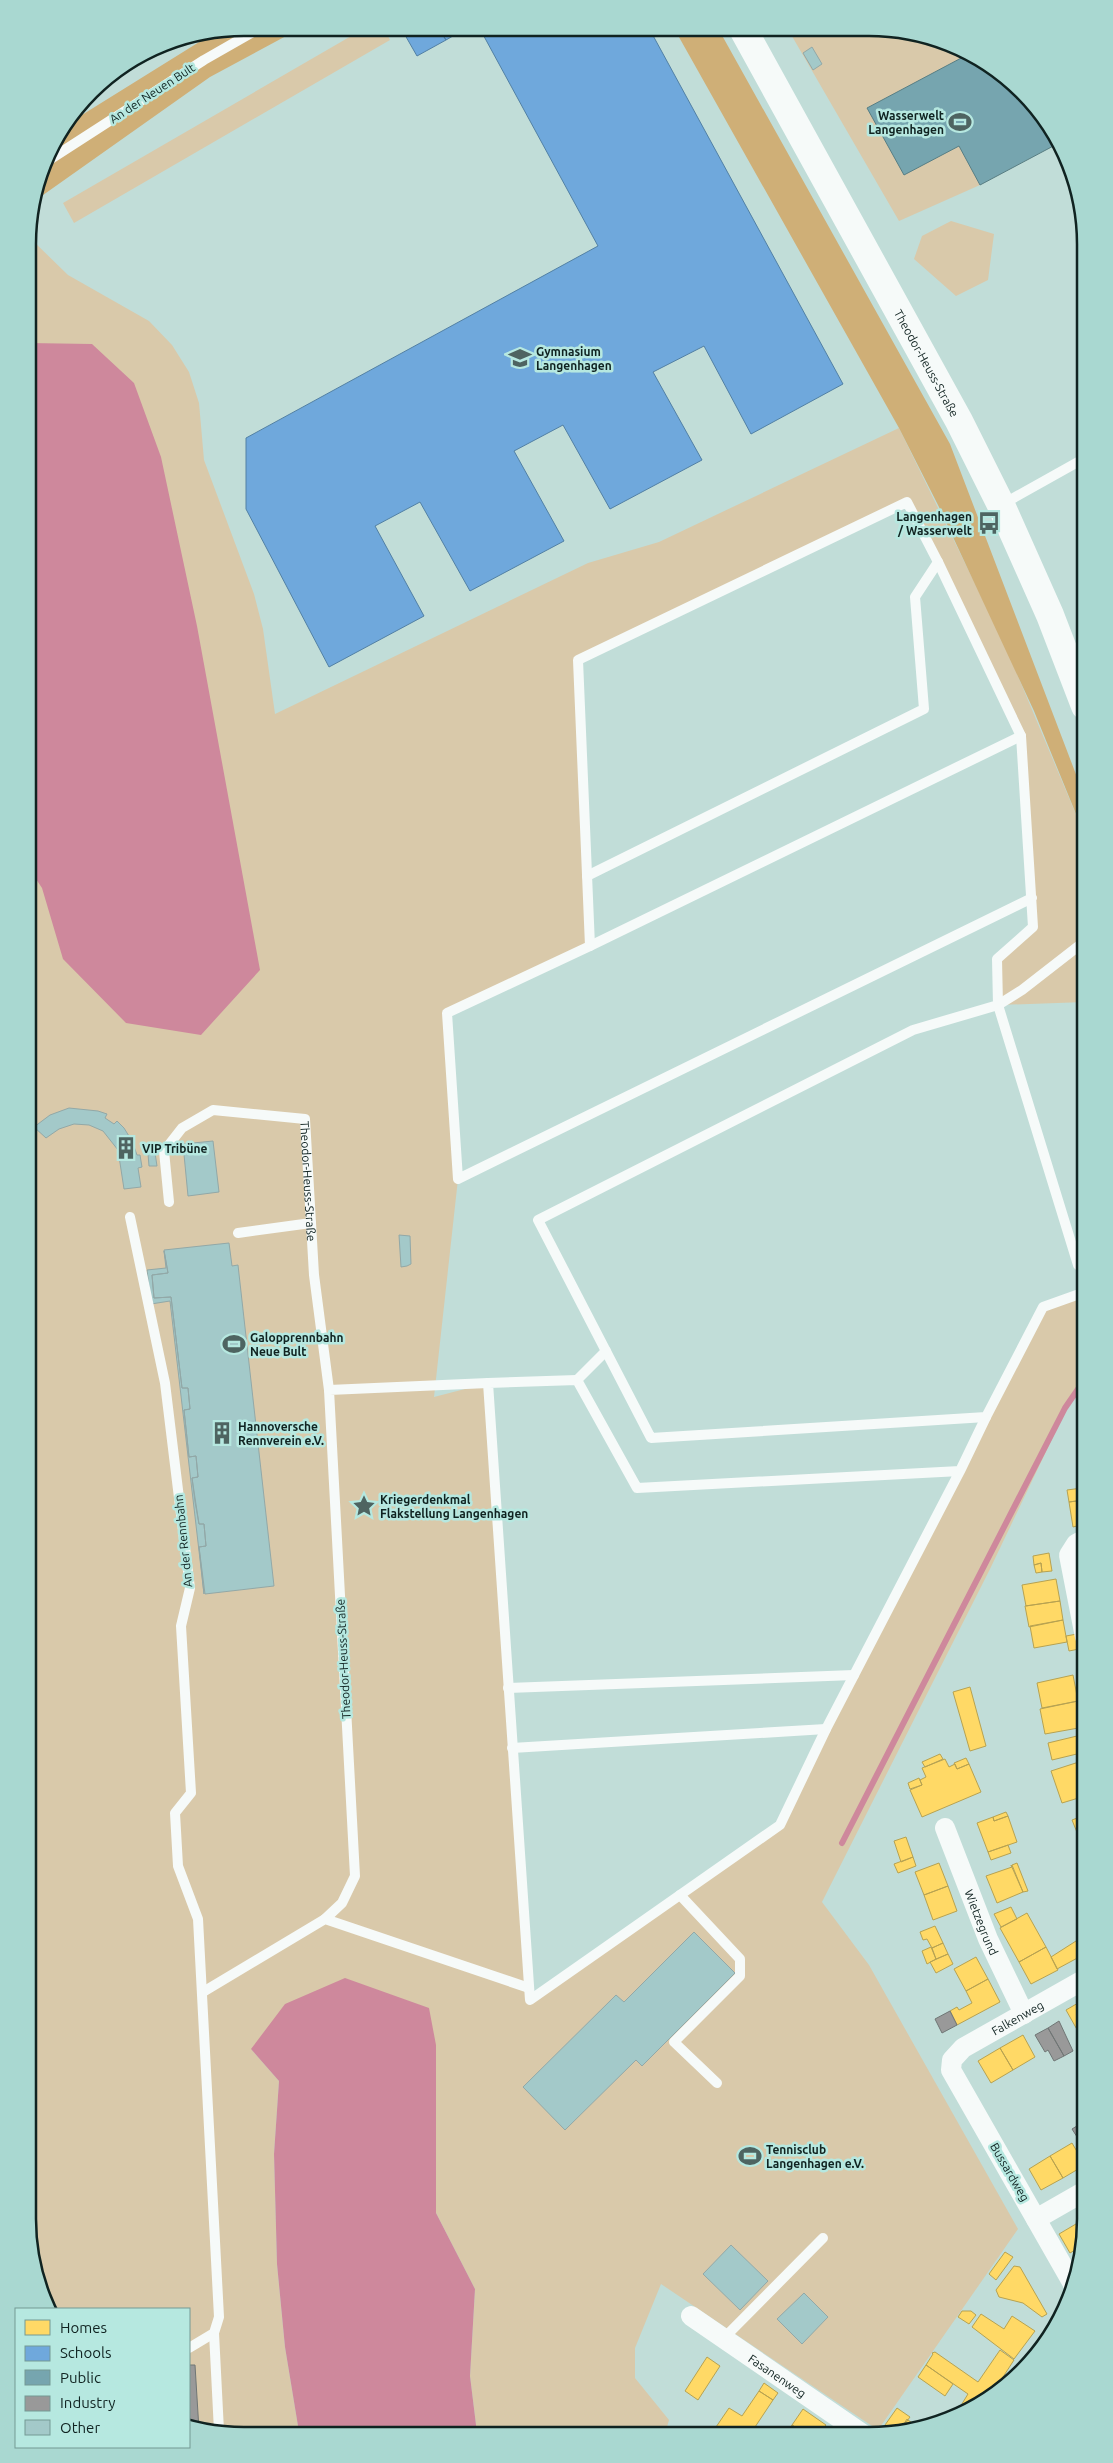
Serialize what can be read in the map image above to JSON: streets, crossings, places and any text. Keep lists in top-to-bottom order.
{
  "streets": {
    "street": [
      "Theodor-Heuss-Straße",
      "Wietzegrund",
      "Falkenweg",
      "Bussardweg",
      "Fasanenweg"
    ],
    "lane": ["An der Neuen Bult", "An der Rennbahn"]
  },
  "crossings": [
    ["Theodor-Heuss-Straße", "An der Rennbahn"],
    ["Wietzegrund", "Falkenweg"],
    ["Falkenweg", "Bussardweg"]
  ],
  "places": {
    "sports": ["Wasserwelt Langenhagen", "Galopprennbahn Neue Bult", "Tennisclub Langenhagen e.V."],
    "school or university": ["Gymnasium Langenhagen"],
    "bus stop": ["Langenhagen / Wasserwelt"],
    "building": ["VIP Tribüne", "Hannoversche Rennverein e.V."],
    "place": ["Kriegerdenkmal Flakstellung Langenhagen"]
  },
  "legend": [
    "Homes",
    "Schools",
    "Public",
    "Industry",
    "Other"
  ]
}
